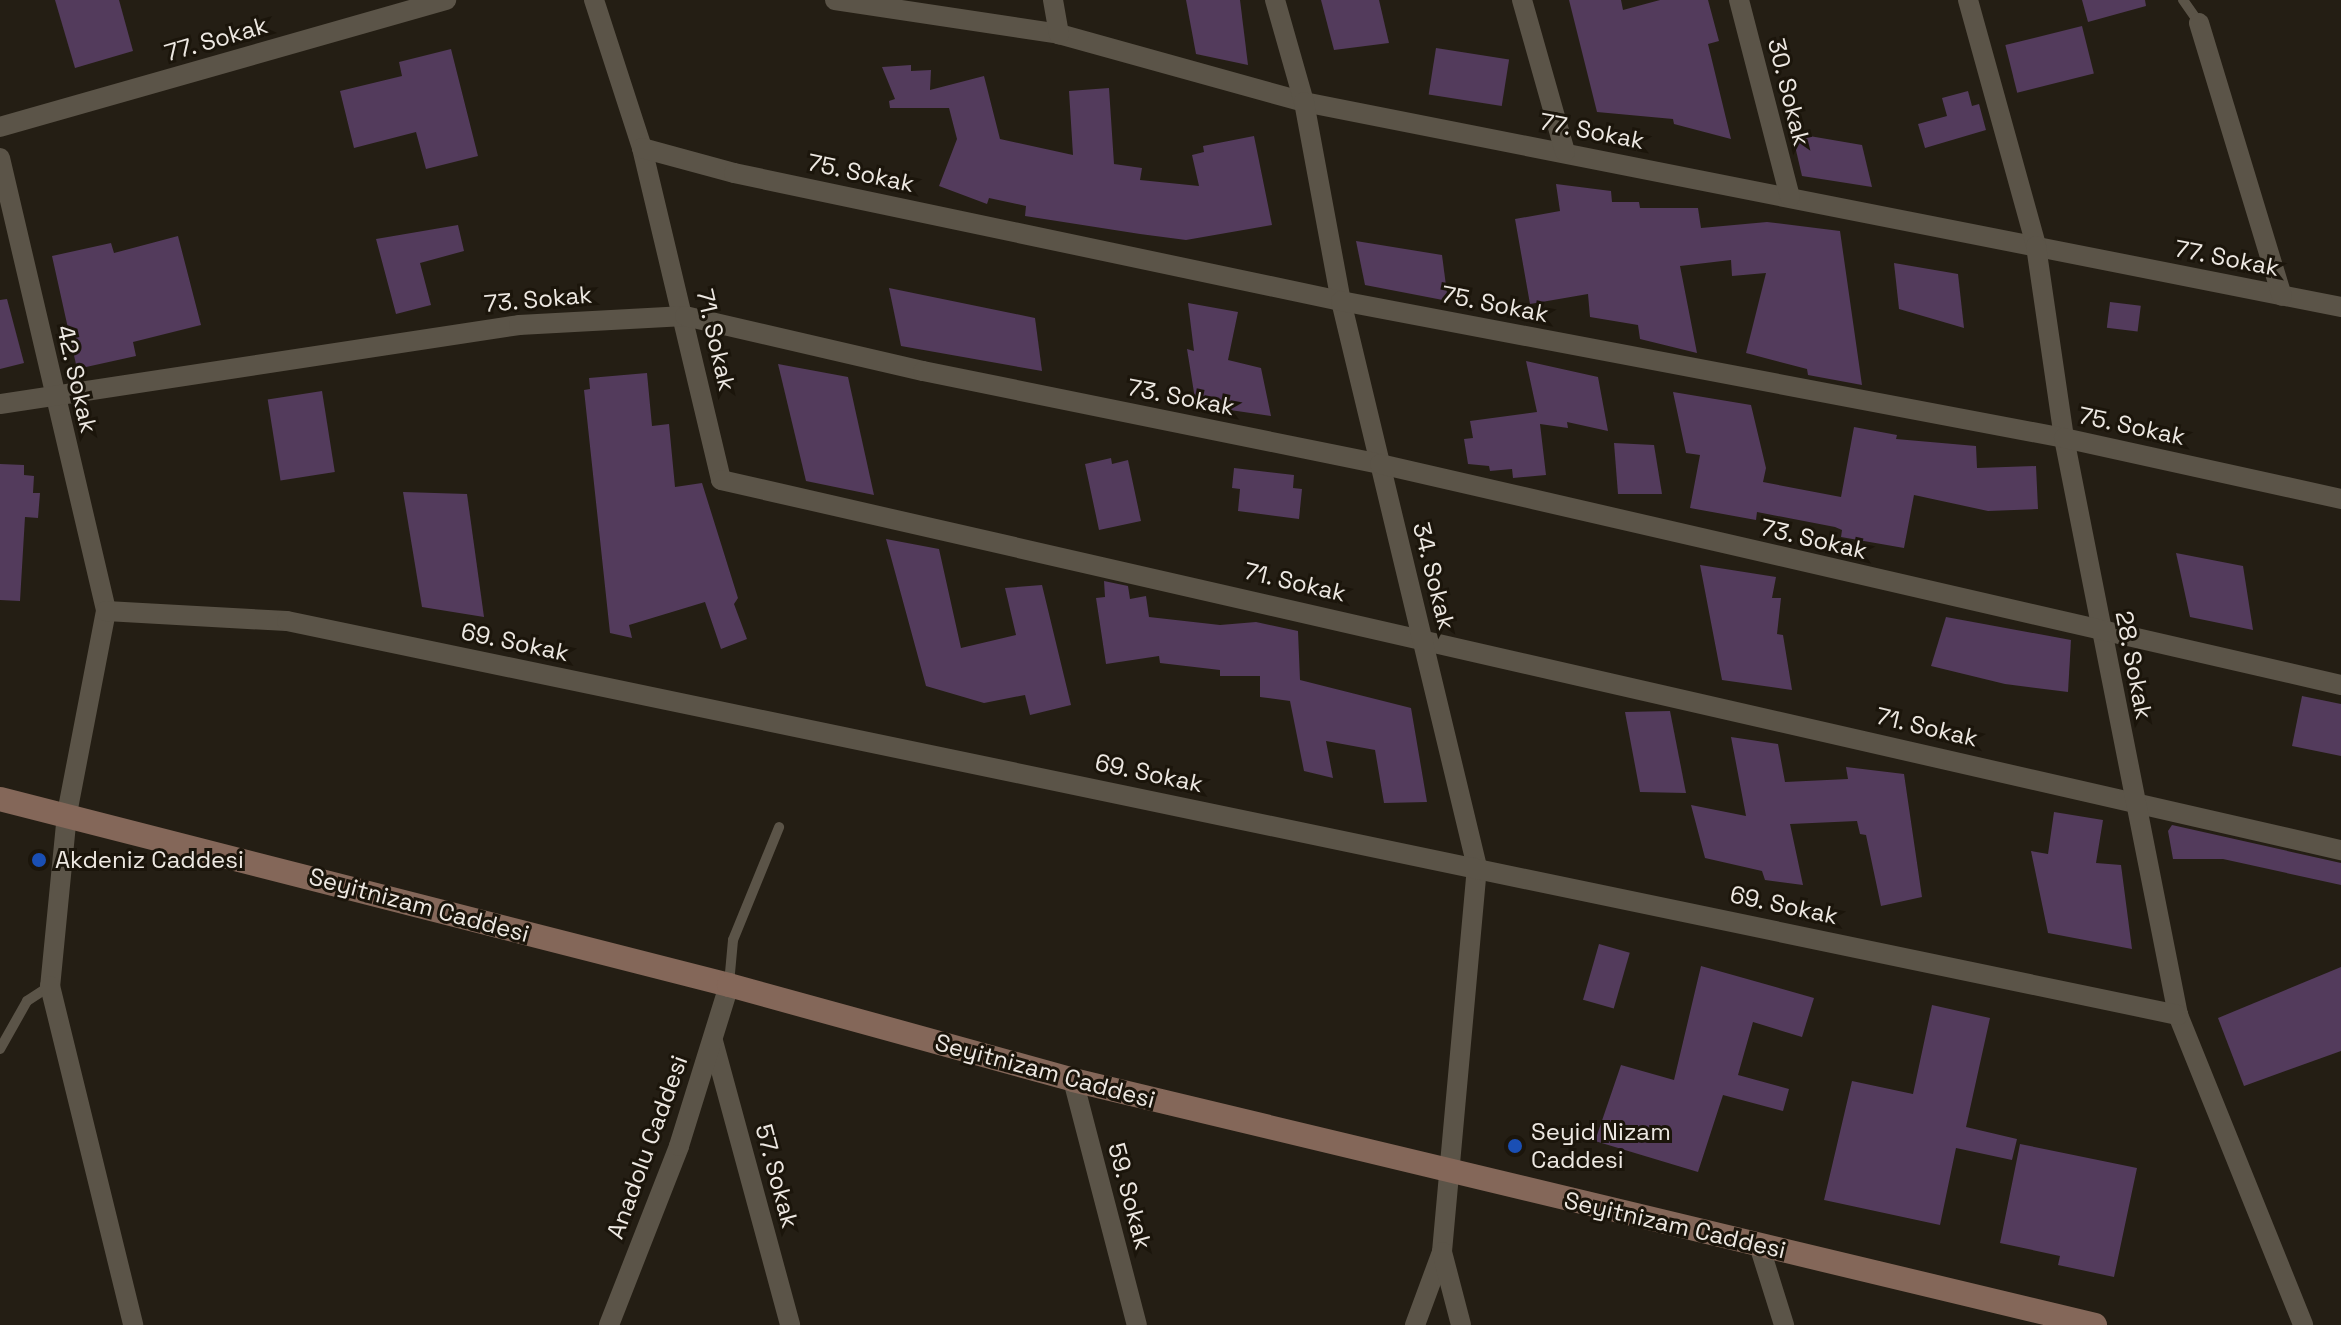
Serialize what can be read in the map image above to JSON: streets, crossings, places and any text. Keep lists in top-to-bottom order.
{
  "streets": {
    "street": [
      "77. Sokak",
      "30. Sokak",
      "75. Sokak",
      "73. Sokak",
      "71. Sokak",
      "42. Sokak",
      "34. Sokak",
      "69. Sokak",
      "28. Sokak",
      "Seyitnizam Caddesi",
      "Anadolu Caddesi",
      "57. Sokak",
      "59. Sokak"
    ]
  },
  "crossings": [
    ["77. Sokak", "30. Sokak"],
    ["77. Sokak", "34. Sokak"],
    ["77. Sokak", "28. Sokak"],
    ["75. Sokak", "71. Sokak"],
    ["75. Sokak", "34. Sokak"],
    ["75. Sokak", "28. Sokak"],
    ["73. Sokak", "71. Sokak"],
    ["73. Sokak", "42. Sokak"],
    ["73. Sokak", "34. Sokak"],
    ["73. Sokak", "28. Sokak"],
    ["71. Sokak", "34. Sokak"],
    ["71. Sokak", "28. Sokak"],
    ["42. Sokak", "69. Sokak"],
    ["34. Sokak", "69. Sokak"],
    ["34. Sokak", "Seyitnizam Caddesi"],
    ["69. Sokak", "28. Sokak"],
    ["Seyitnizam Caddesi", "Anadolu Caddesi"],
    ["Seyitnizam Caddesi", "59. Sokak"],
    ["Anadolu Caddesi", "57. Sokak"]
  ],
  "places": ["Akdeniz Caddesi", "Seyid Nizam Caddesi"]
}
